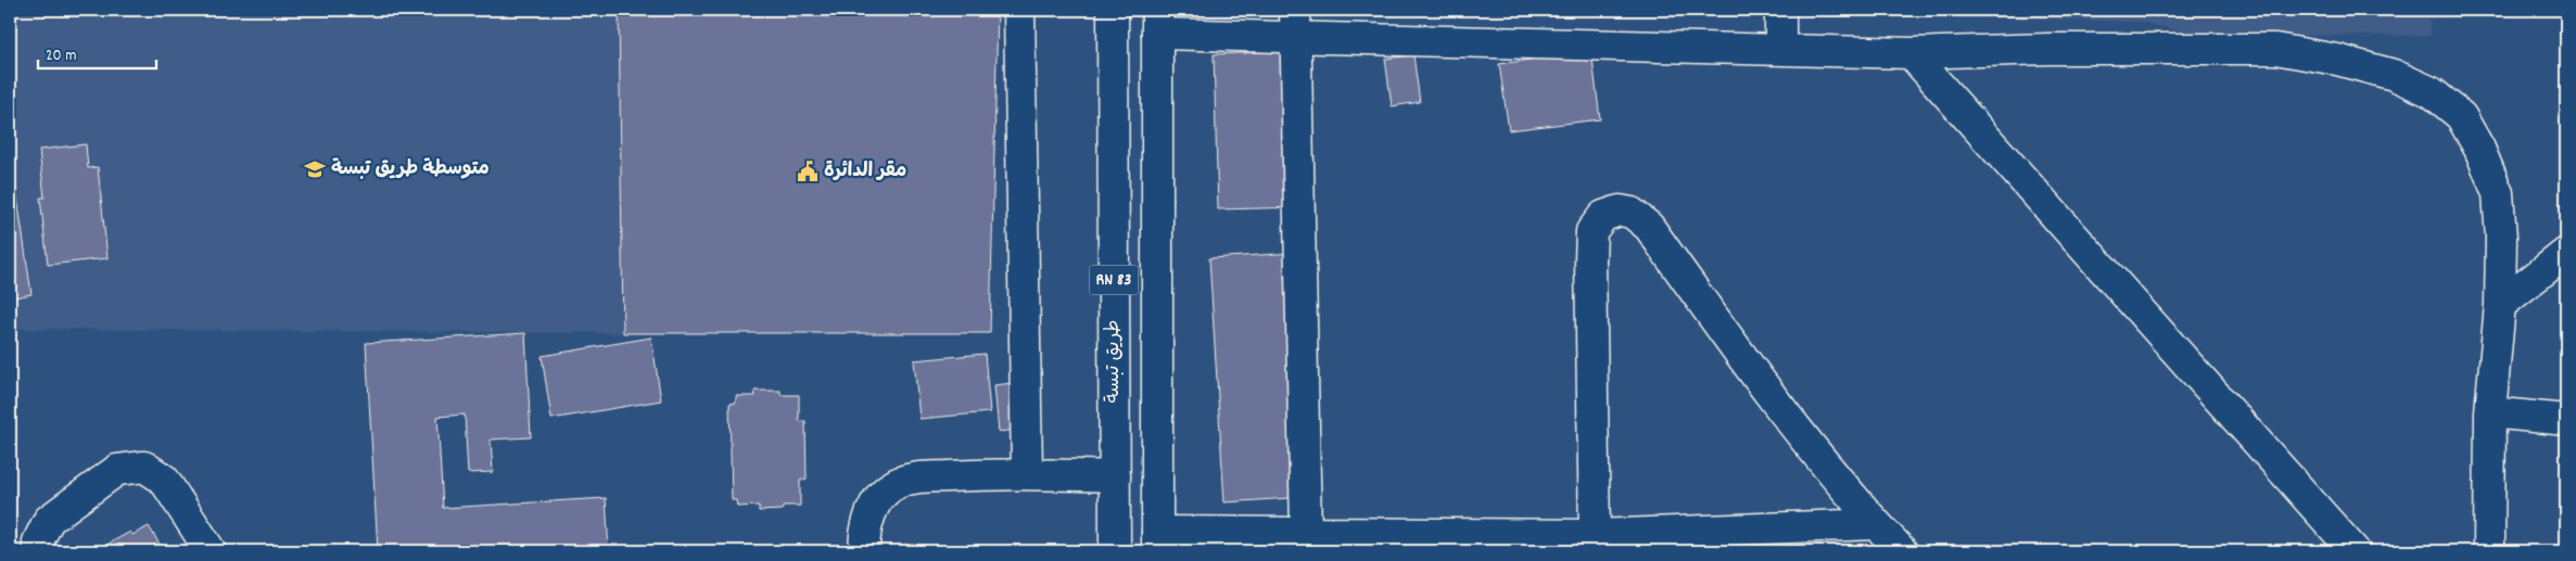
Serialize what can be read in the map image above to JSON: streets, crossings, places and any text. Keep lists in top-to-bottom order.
{
  "streets": {
    "street": ["RN 83", "طريق تبسة"]
  },
  "places": {
    "school or university": ["متوسطة طريق تبسة"],
    "public building": ["مقر الدائرة"]
  },
  "scale_bar": "20 m"
}
